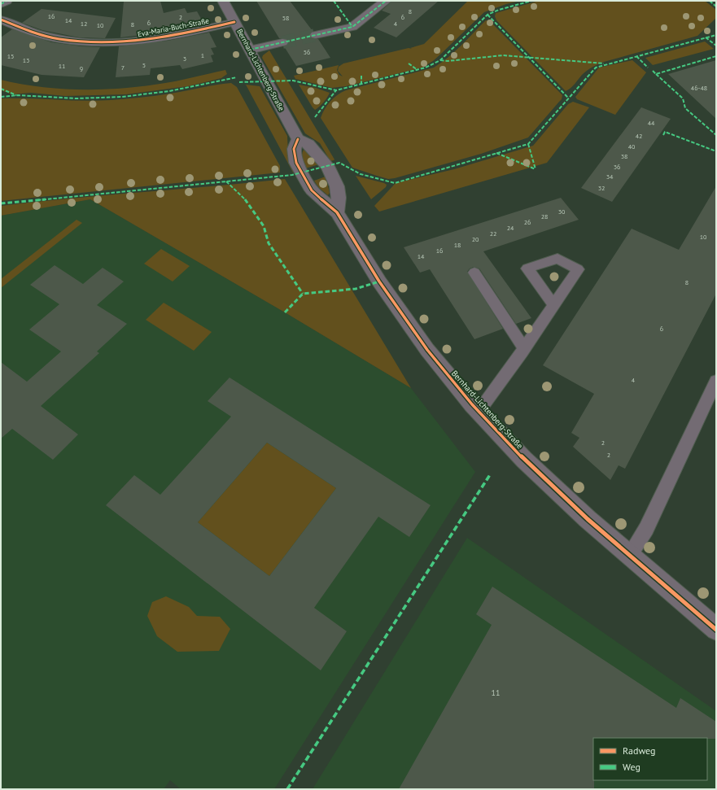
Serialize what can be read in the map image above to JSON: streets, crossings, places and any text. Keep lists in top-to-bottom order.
{
  "streets": {
    "street": ["Eva-Maria-Buch-Straße", "Bernhard-Lichtenberg-Straße"]
  },
  "crossings": [
    ["Eva-Maria-Buch-Straße", "Bernhard-Lichtenberg-Straße"]
  ],
  "house_numbers": [
    "8",
    "16",
    "2",
    "6",
    "58",
    "14",
    "6",
    "12",
    "4",
    "8",
    "10",
    "56",
    "1",
    "15",
    "3",
    "13",
    "5",
    "11",
    "7",
    "9",
    "46-48",
    "44",
    "42",
    "40",
    "38",
    "36",
    "34",
    "32",
    "30",
    "28",
    "26",
    "24",
    "22",
    "10",
    "20",
    "18",
    "16",
    "14",
    "8",
    "6",
    "4",
    "2",
    "2",
    "11"
  ],
  "legend": ["Radweg", "Weg"]
}
